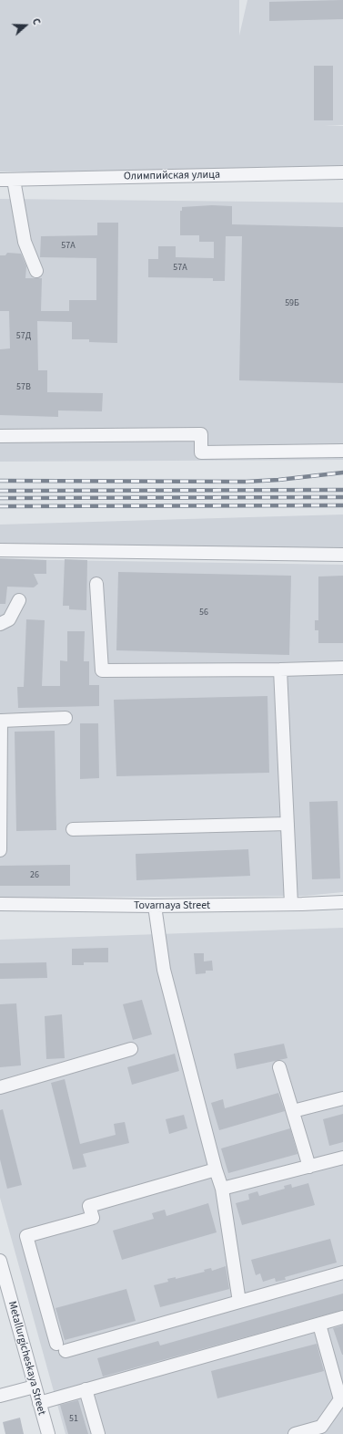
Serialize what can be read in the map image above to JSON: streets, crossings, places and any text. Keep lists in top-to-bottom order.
{
  "streets": {
    "street": ["Олимпийская улица", "Tovarnaya Street", "Metallurgicheskaya Street"]
  },
  "house_numbers": [
    "57А",
    "57А",
    "59Б",
    "57Д",
    "57В",
    "56",
    "26",
    "51"
  ],
  "north": "right"
}
